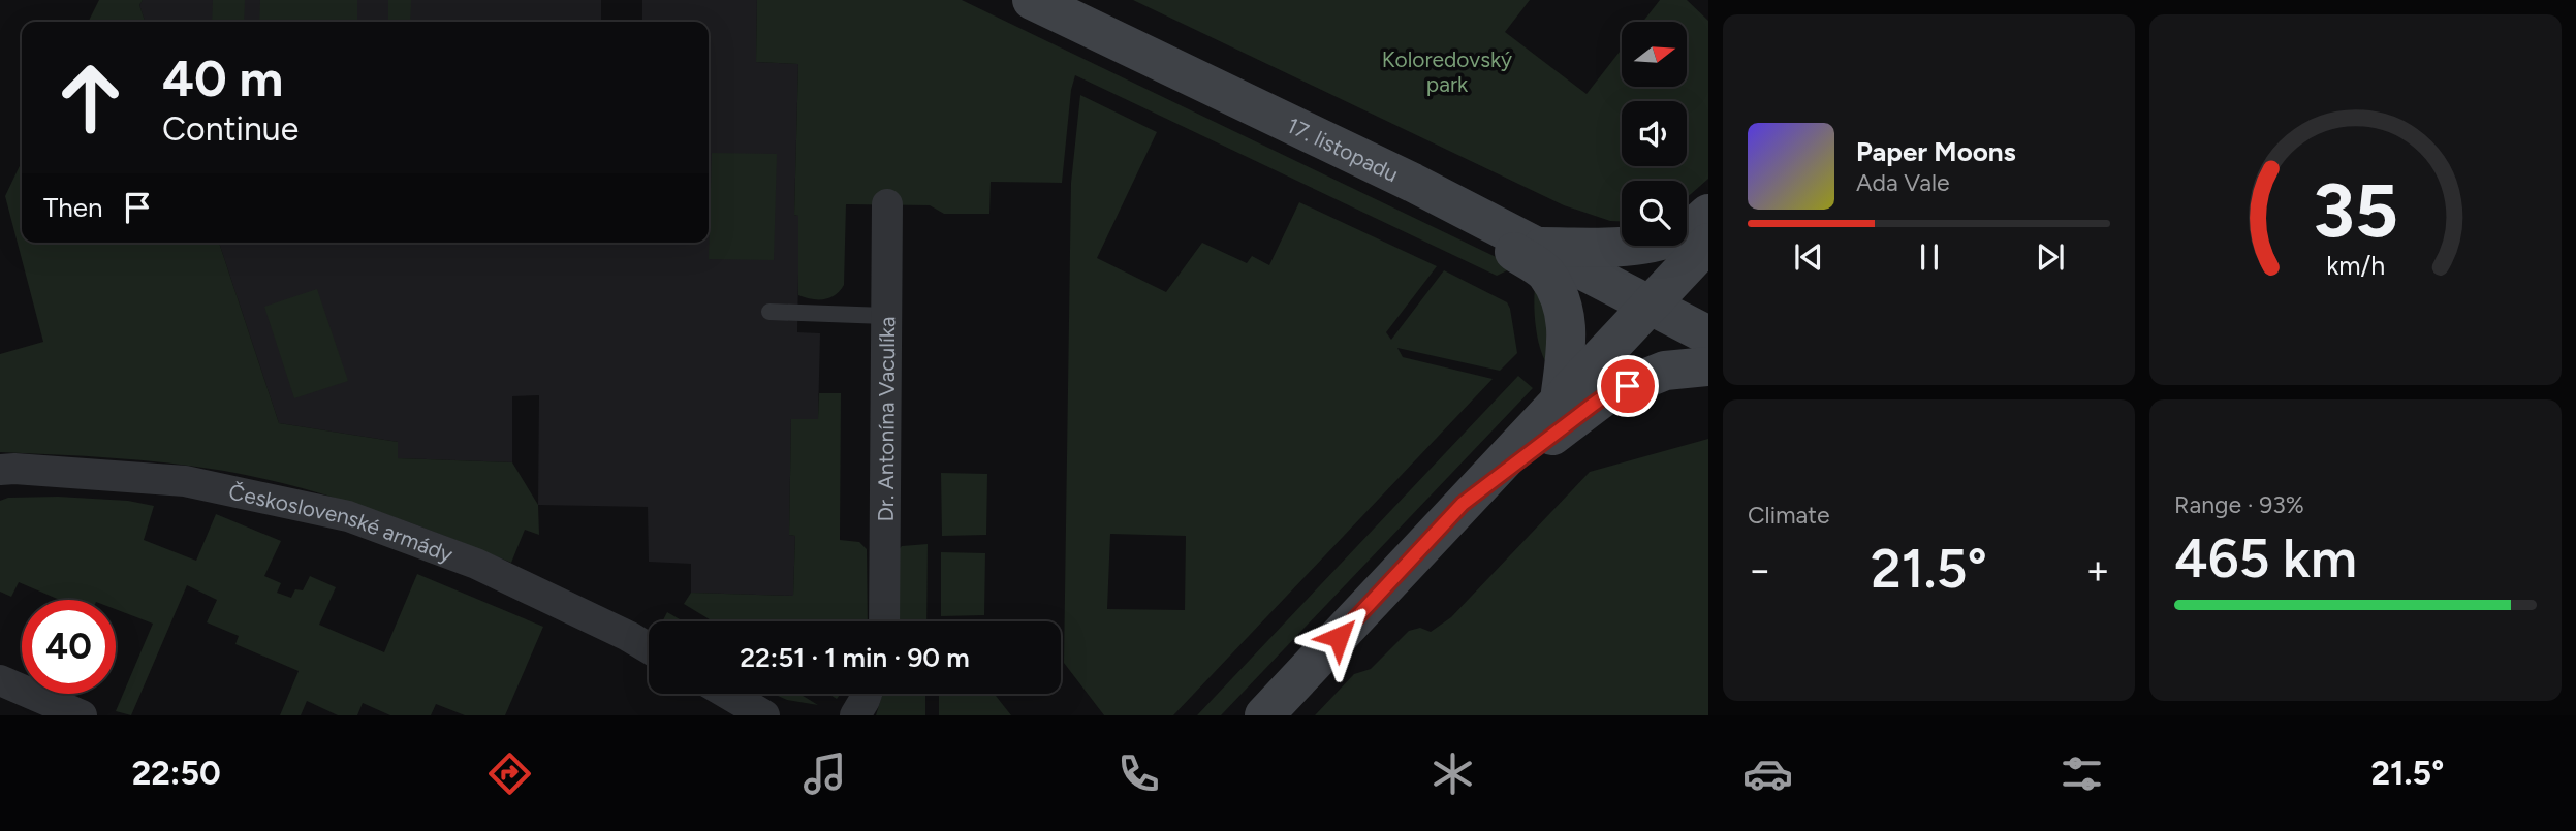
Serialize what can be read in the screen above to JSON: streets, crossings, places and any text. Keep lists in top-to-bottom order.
{
  "streets": {
    "main road": ["17. listopadu"],
    "street": ["Dr. Antonína Vaculíka", "Československé armády"]
  },
  "parks": ["Koloredovský park"],
  "north": "right",
  "page": {
    "turn": ["40 m", "Continue"],
    "song": ["Paper Moons", "Ada Vale"],
    "then": "Then",
    "tile": [
      "Climate",
      ["Range · 93%", "465 km"]
    ],
    "heat": ["−", "21.5°", "+"],
    "limit": "40",
    "trip": "22:51 · 1 min · 90 m",
    "tabs": ["22:50", "21.5°"],
    "gauge": ["35", "km/h"]
  }
}
